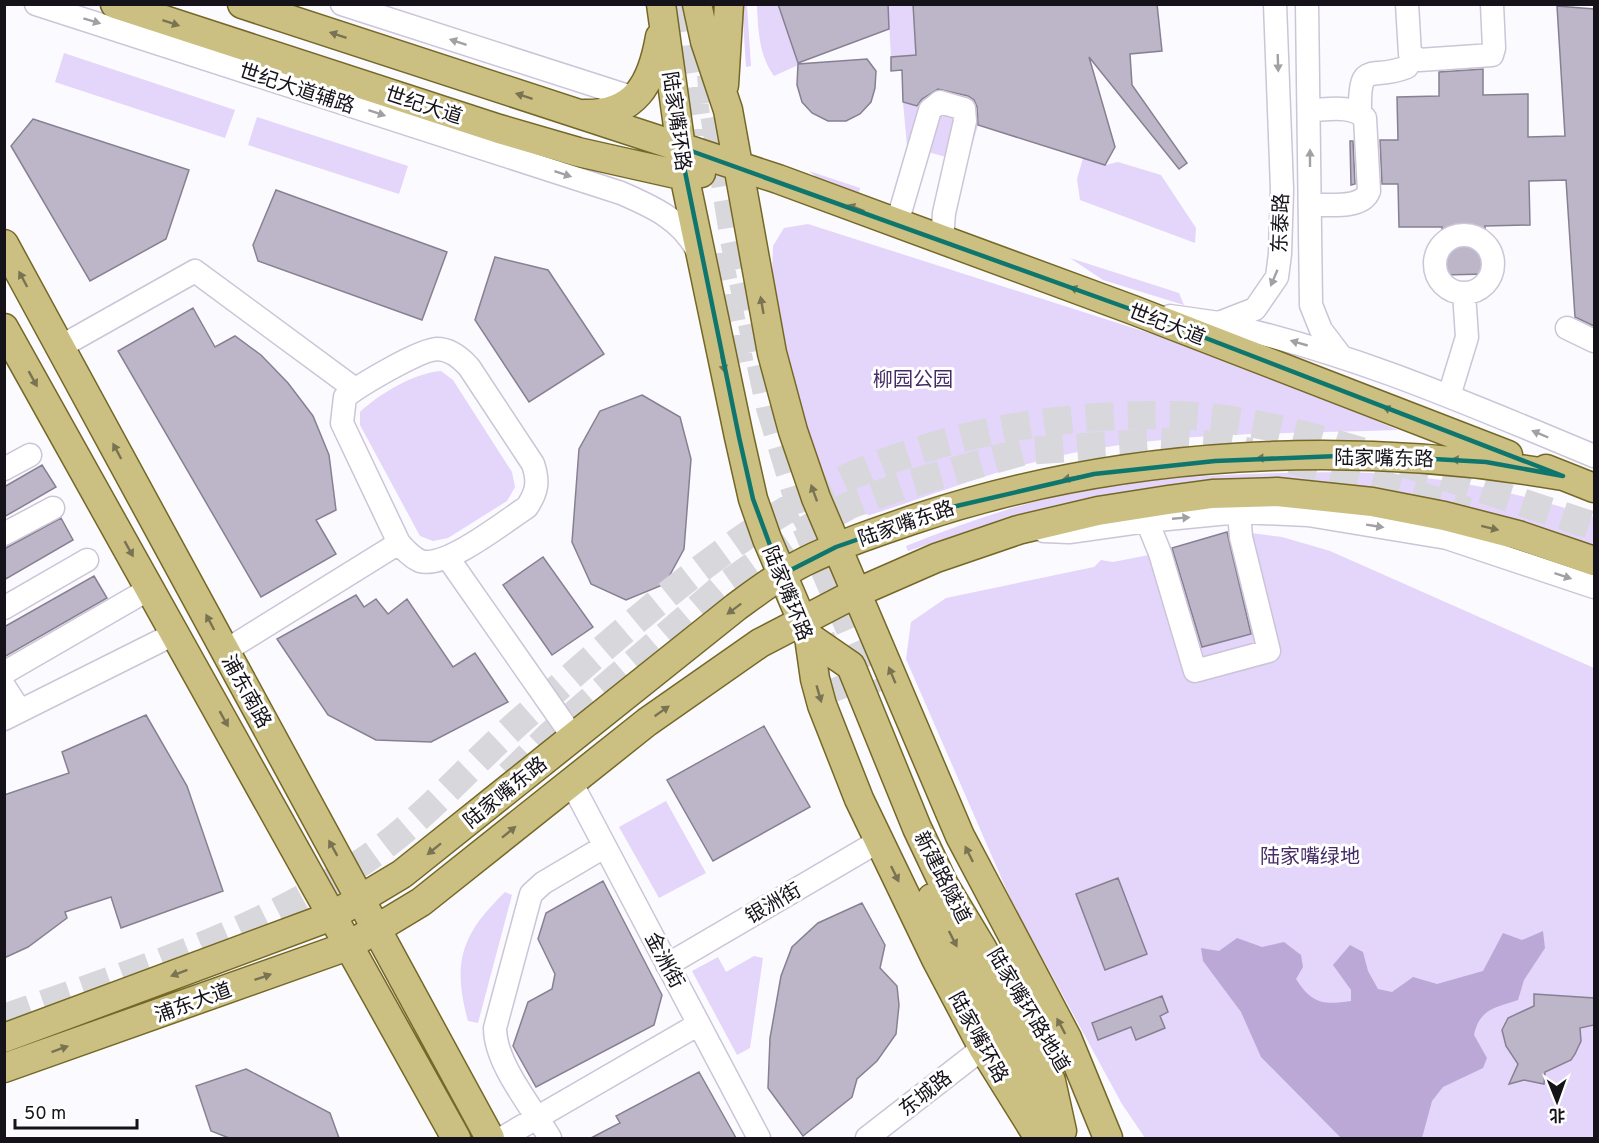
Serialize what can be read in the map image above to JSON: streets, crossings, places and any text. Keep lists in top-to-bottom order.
{
  "streets": {
    "main road": [
      "世纪大道",
      "陆家嘴环路",
      "陆家嘴东路",
      "浦东南路",
      "新建路隧道",
      "浦东大道",
      "陆家嘴环路地道"
    ],
    "street": [
      "世纪大道辅路",
      "东泰路",
      "银洲街",
      "金洲街",
      "东城路"
    ]
  },
  "crossings": [
    ["世纪大道辅路", "陆家嘴环路"],
    ["世纪大道", "陆家嘴环路"],
    ["世纪大道", "东泰路"],
    ["世纪大道", "陆家嘴东路"],
    ["陆家嘴环路", "陆家嘴东路"],
    ["陆家嘴环路", "新建路隧道"],
    ["陆家嘴环路", "银洲街"],
    ["陆家嘴环路", "东城路"],
    ["陆家嘴东路", "浦东南路"],
    ["陆家嘴东路", "新建路隧道"],
    ["陆家嘴东路", "金洲街"],
    ["陆家嘴东路", "浦东大道"],
    ["浦东南路", "浦东大道"],
    ["银洲街", "金洲街"]
  ],
  "parks": ["柳园公园", "陆家嘴绿地"],
  "scale_bar": "50 m",
  "north": "bottom"
}
